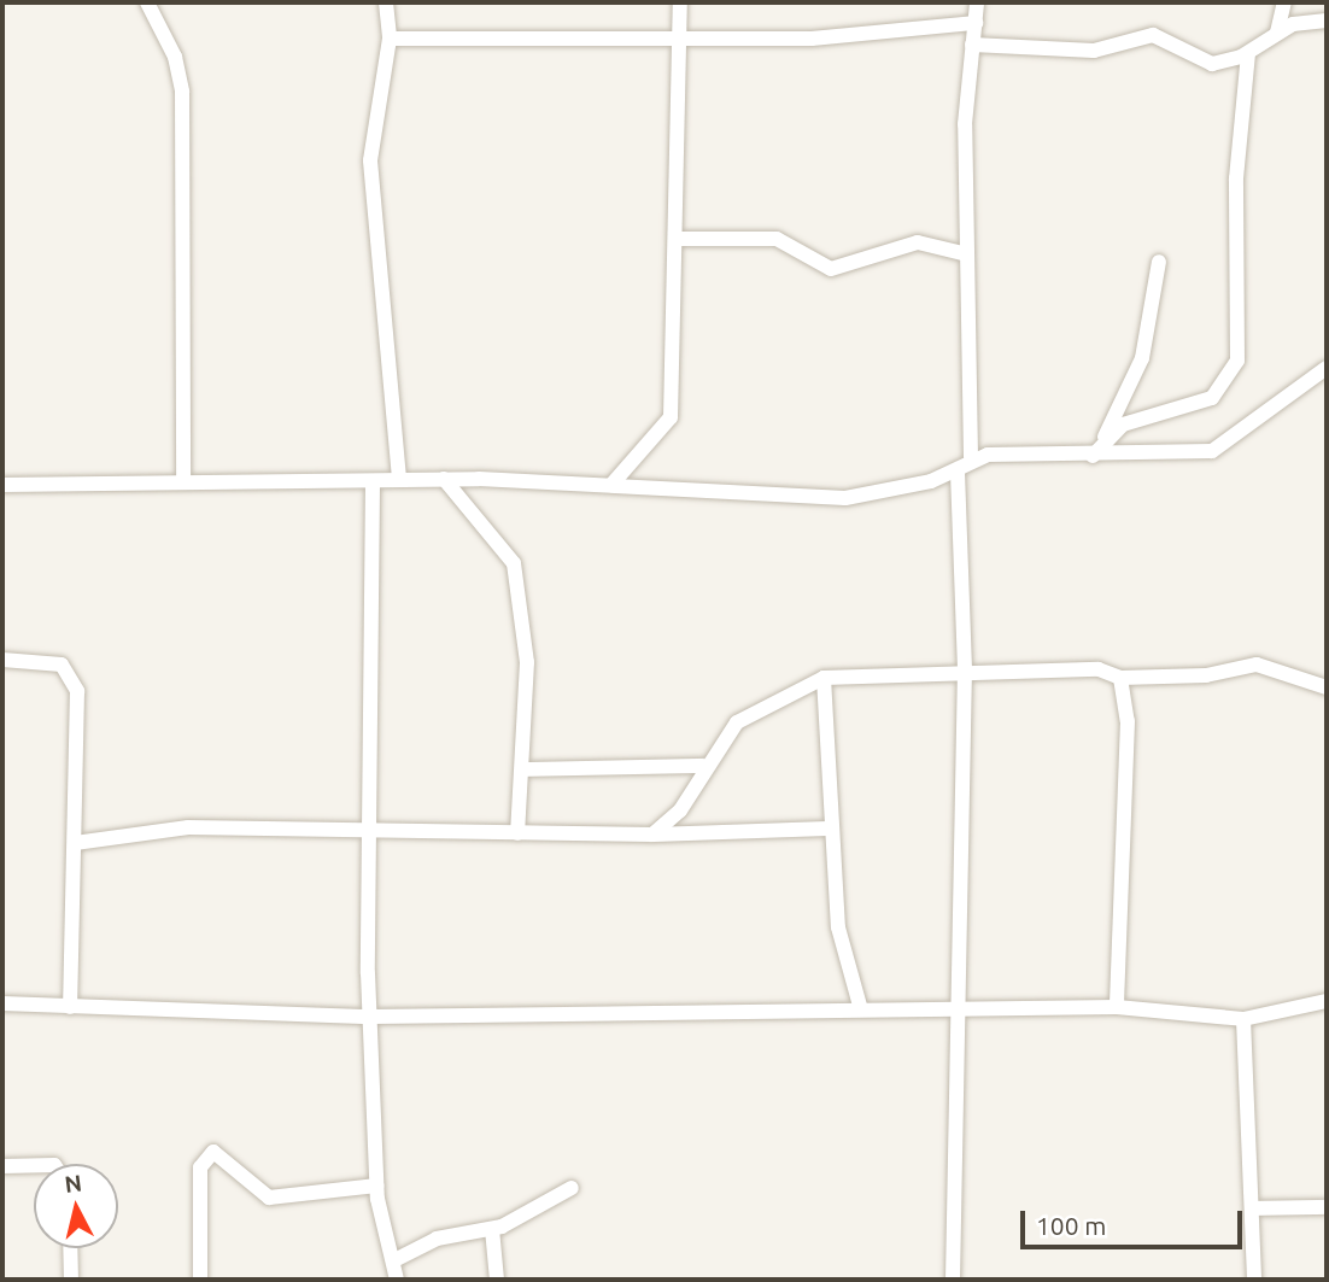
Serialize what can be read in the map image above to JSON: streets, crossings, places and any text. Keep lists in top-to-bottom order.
{
  "scale_bar": "100 m",
  "north": "top"
}
